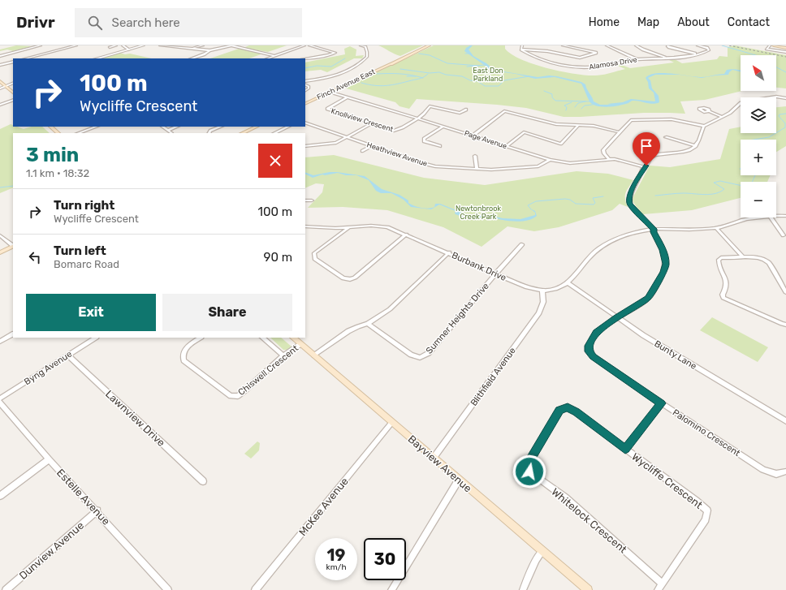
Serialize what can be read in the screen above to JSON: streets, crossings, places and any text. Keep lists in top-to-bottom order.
{
  "streets": {
    "main road": ["Finch Avenue East", "Bayview Avenue"],
    "street": [
      "Alamosa Drive",
      "Knollview Crescent",
      "Page Avenue",
      "Heathview Avenue",
      "Burbank Drive",
      "Sumner Heights Drive",
      "Bunty Lane",
      "Byng Avenue",
      "Chiswell Crescent",
      "Blithfield Avenue",
      "Lawnview Drive",
      "Palomino Crescent",
      "Wycliffe Crescent",
      "Estelle Avenue",
      "McKee Avenue",
      "Whitelock Crescent",
      "Dunview Avenue"
    ]
  },
  "crossings": [
    ["Finch Avenue East", "Page Avenue"],
    ["Knollview Crescent", "Page Avenue"],
    ["Page Avenue", "Heathview Avenue"],
    ["Burbank Drive", "Sumner Heights Drive"],
    ["Burbank Drive", "Bunty Lane"],
    ["Burbank Drive", "Blithfield Avenue"],
    ["Burbank Drive", "Palomino Crescent"],
    ["Bunty Lane", "Palomino Crescent"],
    ["Byng Avenue", "Lawnview Drive"],
    ["Chiswell Crescent", "Bayview Avenue"],
    ["Blithfield Avenue", "Bayview Avenue"],
    ["Bayview Avenue", "McKee Avenue"],
    ["Wycliffe Crescent", "Whitelock Crescent"],
    ["Estelle Avenue", "Dunview Avenue"]
  ],
  "parks": ["East Don Parkland", "Newtonbrook Creek Park"],
  "north": "top left",
  "page": {
    "header": "Drivr",
    "search": "Search here",
    "nav": [
      "Home",
      "Map",
      "About",
      "Contact"
    ],
    "map_buttons": ["+", "−"],
    "turn": ["100 m", "Wycliffe Crescent"],
    "heading": ["3 min", "1.1 km · 18:32"],
    "list": [
      {
        "name": "Turn right",
        "note": "Wycliffe Crescent",
        "value": "100 m"
      },
      {
        "name": "Turn left",
        "note": "Bomarc Road",
        "value": "90 m"
      }
    ],
    "buttons": ["Exit", "Share"],
    "speed": "19 km/h",
    "limit": "30"
  }
}
